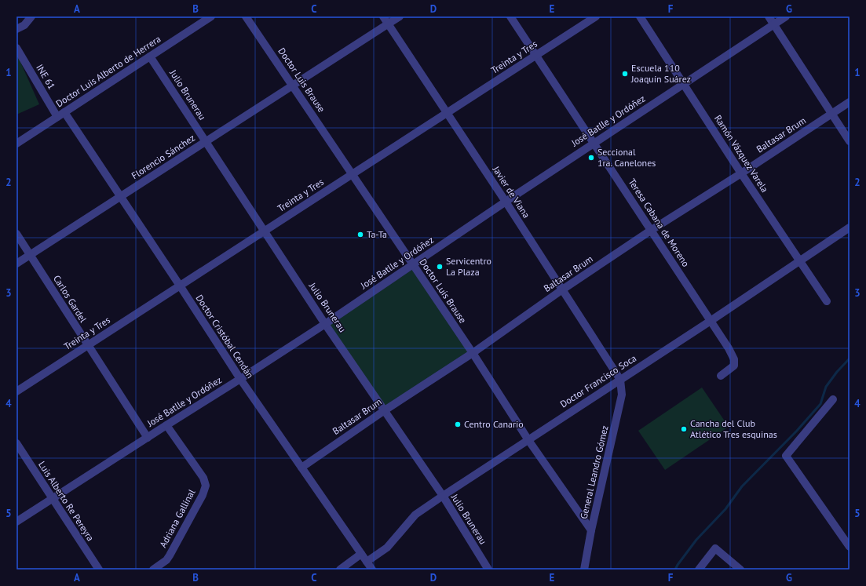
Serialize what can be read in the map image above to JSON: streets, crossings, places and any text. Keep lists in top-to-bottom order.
{
  "streets": {
    "street": [
      "Treinta y Tres",
      "Doctor Luis Alberto de Herrera",
      "INE 61",
      "Doctor Luis Brause",
      "Julio Brunerau",
      "José Batlle y Ordóñez",
      "Baltasar Brum",
      "Ramón Vázquez Varela",
      "Florencio Sánchez",
      "Javier de Viana",
      "Teresa Cabana de Moreno",
      "Carlos Gardel",
      "Doctor Cristóbal Cendán",
      "Doctor Francisco Soca",
      "General Leandro Gómez",
      "Luis Alberto Re Pereyra",
      "Adriana Gallinal"
    ]
  },
  "crossings": [
    ["Treinta y Tres", "Doctor Luis Brause"],
    ["Treinta y Tres", "Julio Brunerau"],
    ["Treinta y Tres", "Javier de Viana"],
    ["Treinta y Tres", "Teresa Cabana de Moreno"],
    ["Treinta y Tres", "Carlos Gardel"],
    ["Treinta y Tres", "Doctor Cristóbal Cendán"],
    ["Doctor Luis Alberto de Herrera", "INE 61"],
    ["Doctor Luis Alberto de Herrera", "Julio Brunerau"],
    ["Doctor Luis Alberto de Herrera", "Doctor Cristóbal Cendán"],
    ["Doctor Luis Brause", "José Batlle y Ordóñez"],
    ["Doctor Luis Brause", "Baltasar Brum"],
    ["Doctor Luis Brause", "Florencio Sánchez"],
    ["Doctor Luis Brause", "Doctor Francisco Soca"],
    ["Doctor Luis Brause", "General Leandro Gómez"],
    ["Julio Brunerau", "José Batlle y Ordóñez"],
    ["Julio Brunerau", "Baltasar Brum"],
    ["Julio Brunerau", "Florencio Sánchez"],
    ["Julio Brunerau", "Doctor Francisco Soca"],
    ["José Batlle y Ordóñez", "Ramón Vázquez Varela"],
    ["José Batlle y Ordóñez", "Javier de Viana"],
    ["José Batlle y Ordóñez", "Teresa Cabana de Moreno"],
    ["José Batlle y Ordóñez", "Carlos Gardel"],
    ["José Batlle y Ordóñez", "Doctor Cristóbal Cendán"],
    ["José Batlle y Ordóñez", "Luis Alberto Re Pereyra"],
    ["José Batlle y Ordóñez", "Adriana Gallinal"],
    ["Baltasar Brum", "Ramón Vázquez Varela"],
    ["Baltasar Brum", "Javier de Viana"],
    ["Baltasar Brum", "Teresa Cabana de Moreno"],
    ["Baltasar Brum", "Doctor Cristóbal Cendán"],
    ["Ramón Vázquez Varela", "Doctor Francisco Soca"],
    ["Florencio Sánchez", "Javier de Viana"],
    ["Florencio Sánchez", "Carlos Gardel"],
    ["Florencio Sánchez", "Doctor Cristóbal Cendán"],
    ["Javier de Viana", "Doctor Francisco Soca"],
    ["Javier de Viana", "General Leandro Gómez"],
    ["Teresa Cabana de Moreno", "Doctor Francisco Soca"],
    ["Doctor Cristóbal Cendán", "Doctor Francisco Soca"],
    ["Doctor Francisco Soca", "General Leandro Gómez"]
  ],
  "places": [
    "Escuela 110 Joaquín Suárez",
    "Seccional 1ra. Canelones",
    "Ta-Ta",
    "Servicentro La Plaza",
    "Centro Canario",
    "Cancha del Club Atlético Tres esquinas"
  ],
  "grid": {
    "columns": [
      "A",
      "B",
      "C",
      "D",
      "E",
      "F",
      "G"
    ],
    "rows": [
      "1",
      "2",
      "3",
      "4",
      "5"
    ]
  }
}
